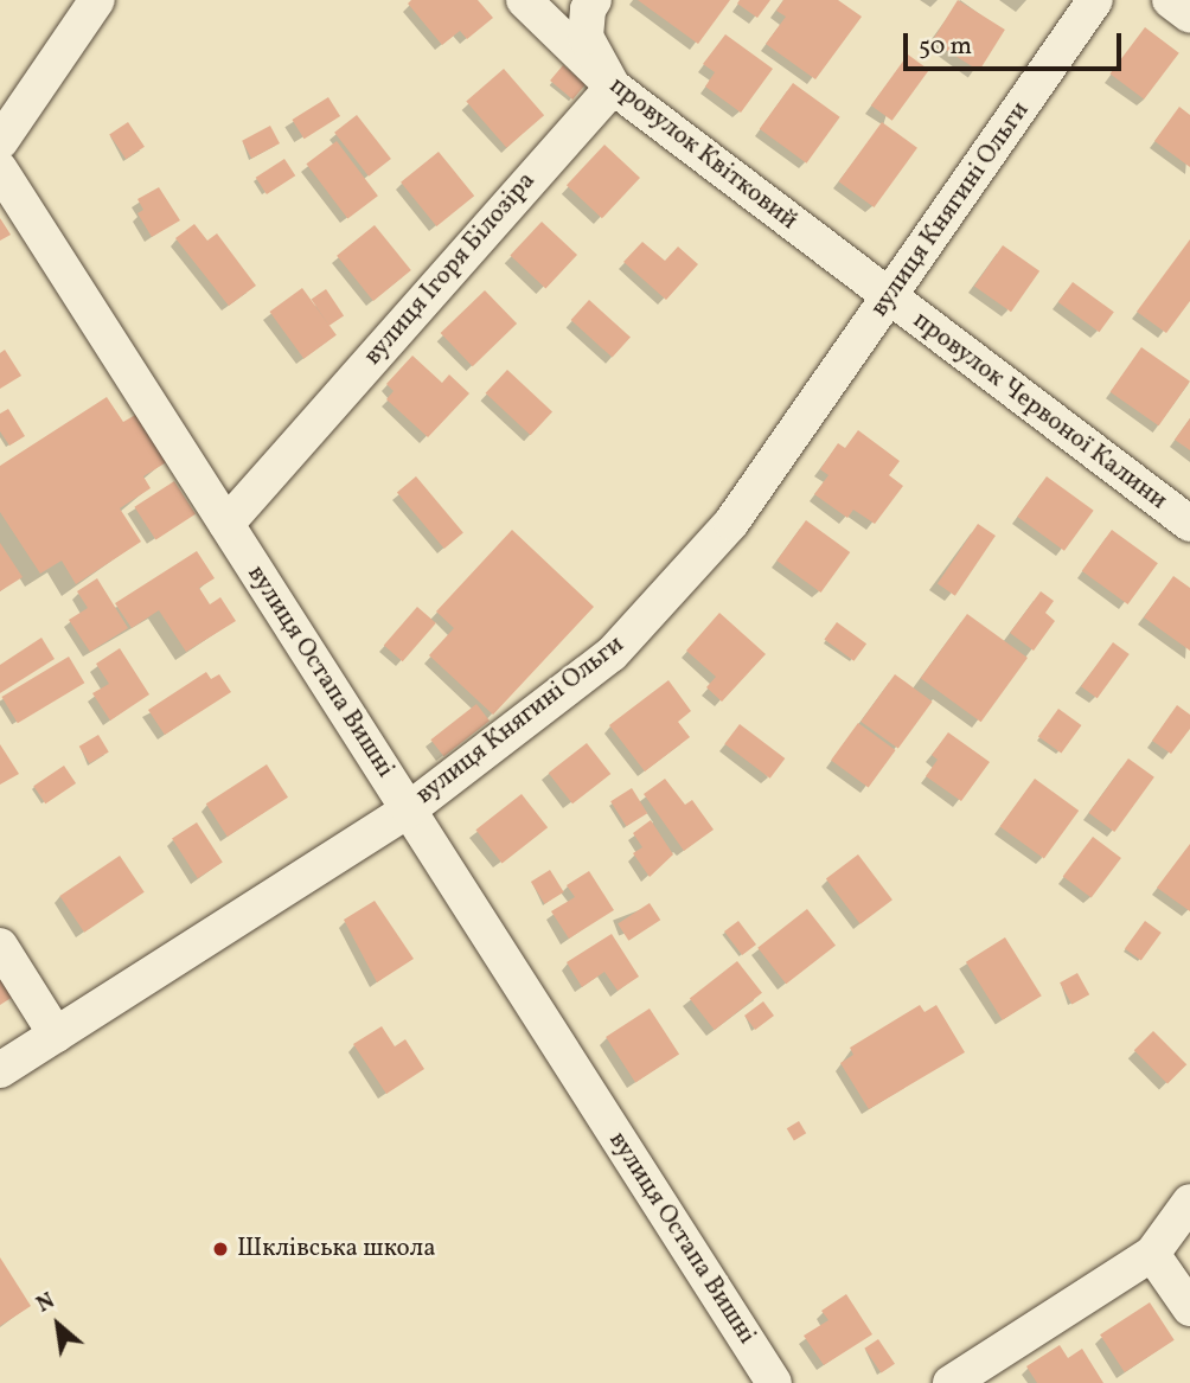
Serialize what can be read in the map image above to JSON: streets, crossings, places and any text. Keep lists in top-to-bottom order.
{
  "streets": {
    "street": [
      "провулок Квітковий",
      "вулиця Княгині Ольги",
      "вулиця Ігоря Білозіра",
      "провулок Червоної Калини",
      "вулиця Остапа Вишні"
    ]
  },
  "crossings": [
    ["провулок Квітковий", "вулиця Княгині Ольги"],
    ["провулок Квітковий", "вулиця Ігоря Білозіра"],
    ["провулок Квітковий", "провулок Червоної Калини"],
    ["вулиця Княгині Ольги", "провулок Червоної Калини"],
    ["вулиця Княгині Ольги", "вулиця Остапа Вишні"],
    ["вулиця Ігоря Білозіра", "вулиця Остапа Вишні"]
  ],
  "places": ["Шклівська школа"],
  "scale_bar": "50 m",
  "north": "top left"
}
